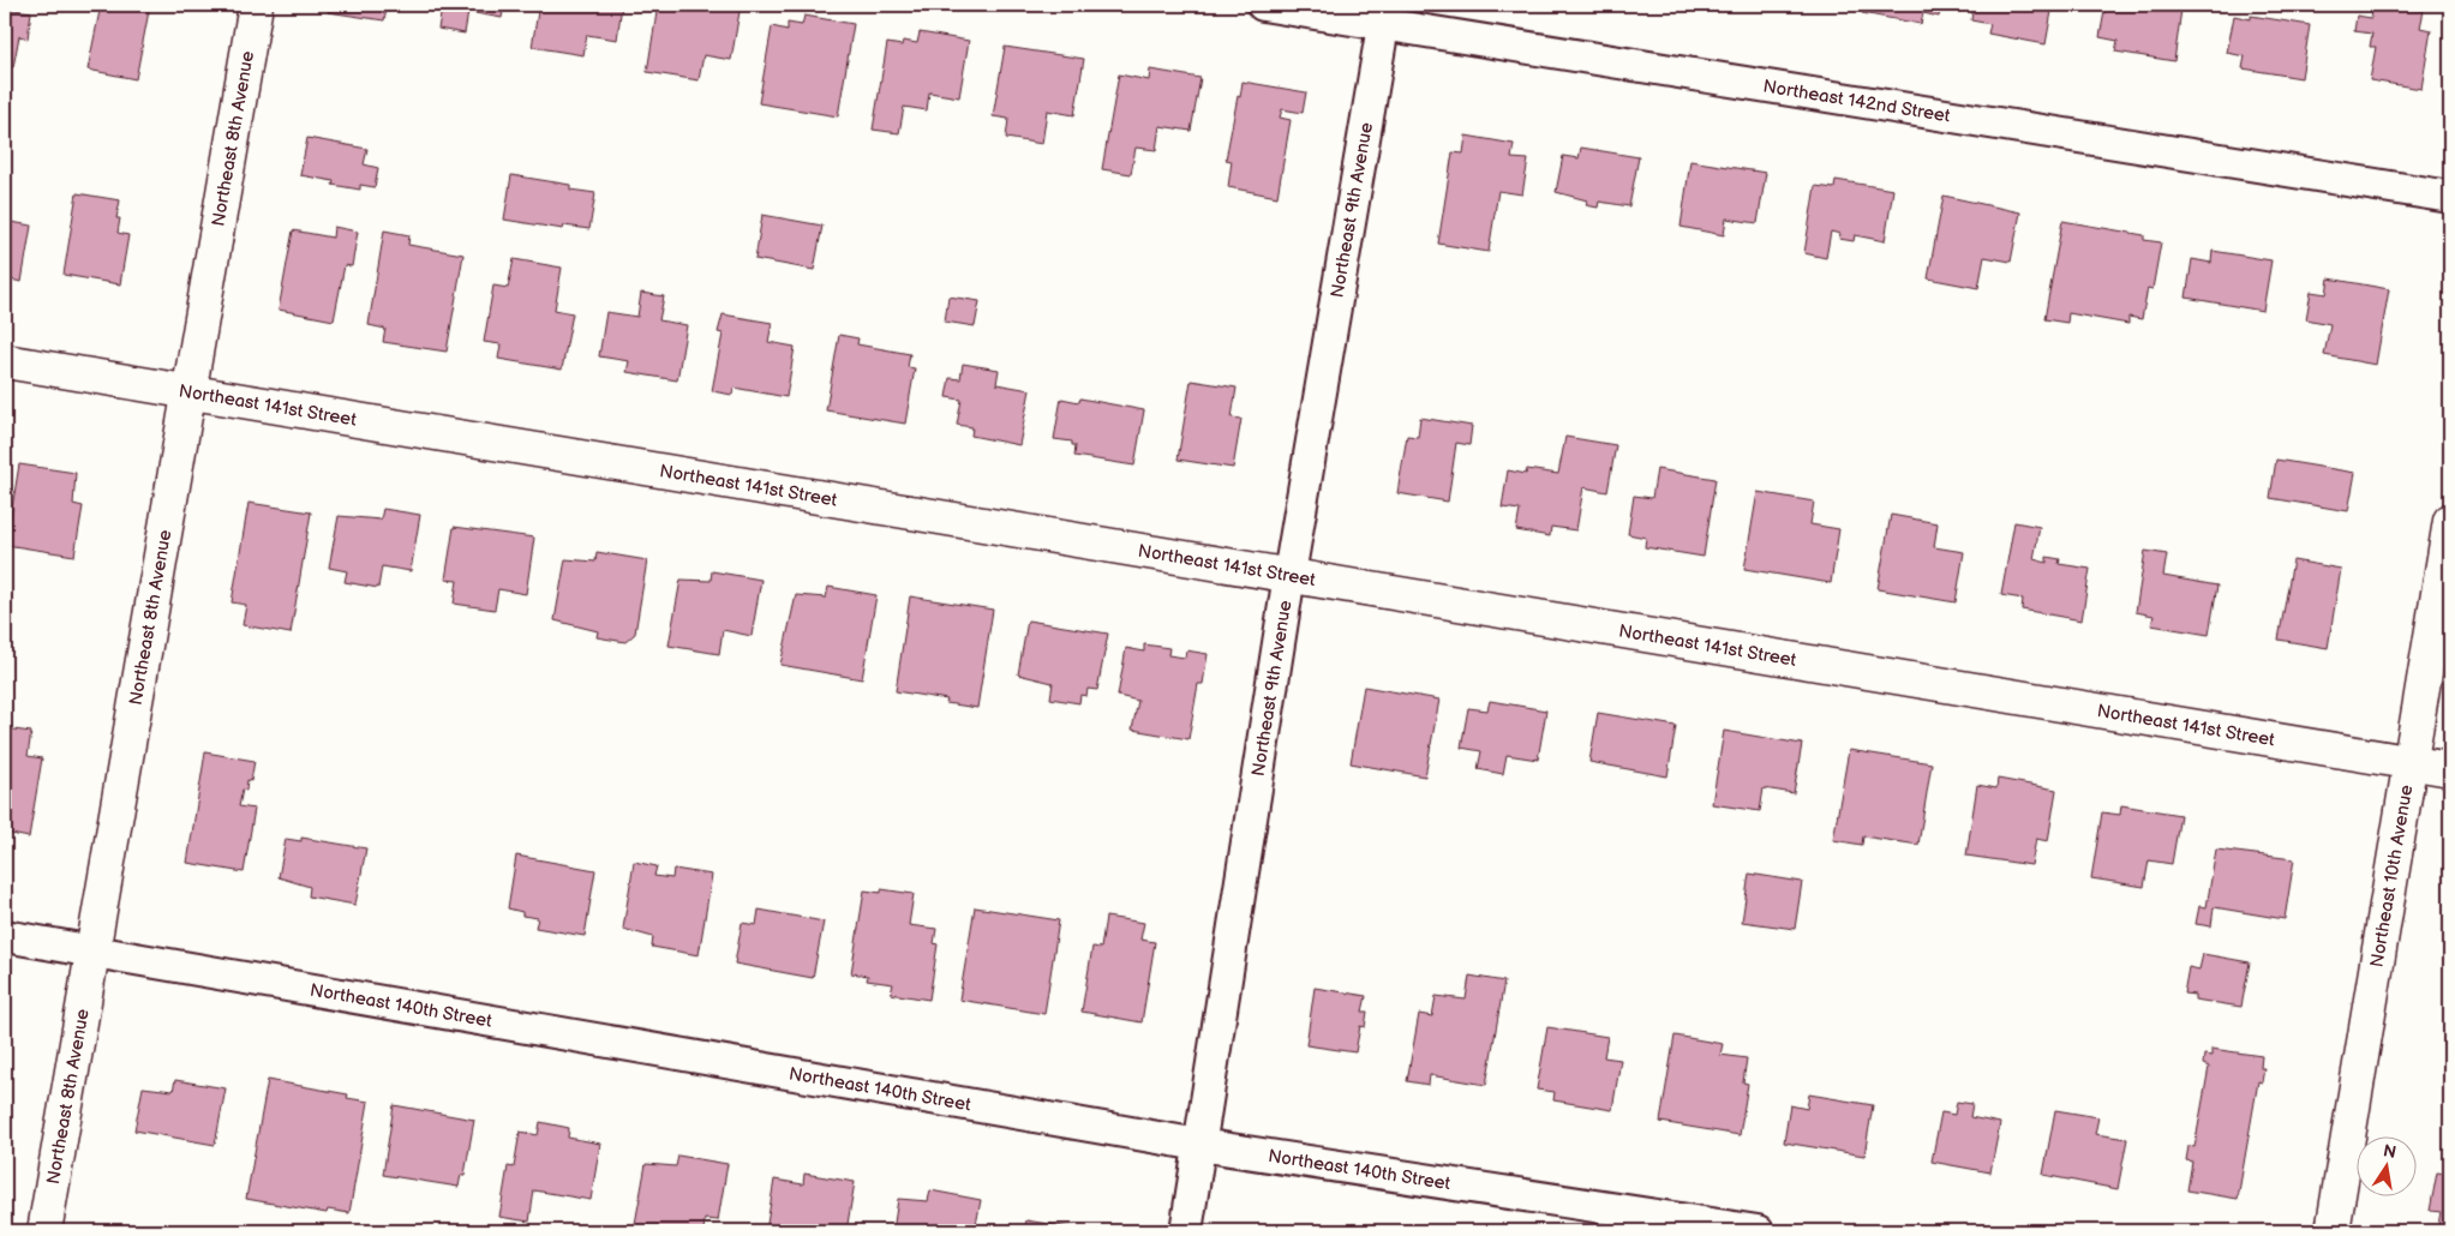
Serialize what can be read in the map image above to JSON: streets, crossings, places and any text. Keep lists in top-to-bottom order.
{
  "streets": {
    "street": [
      "Northeast 142nd Street",
      "Northeast 8th Avenue",
      "Northeast 9th Avenue",
      "Northeast 141st Street",
      "Northeast 10th Avenue",
      "Northeast 140th Street"
    ]
  },
  "crossings": [
    ["Northeast 142nd Street", "Northeast 9th Avenue"],
    ["Northeast 8th Avenue", "Northeast 141st Street"],
    ["Northeast 8th Avenue", "Northeast 140th Street"],
    ["Northeast 9th Avenue", "Northeast 141st Street"],
    ["Northeast 9th Avenue", "Northeast 140th Street"],
    ["Northeast 141st Street", "Northeast 10th Avenue"]
  ],
  "north": "top"
}
